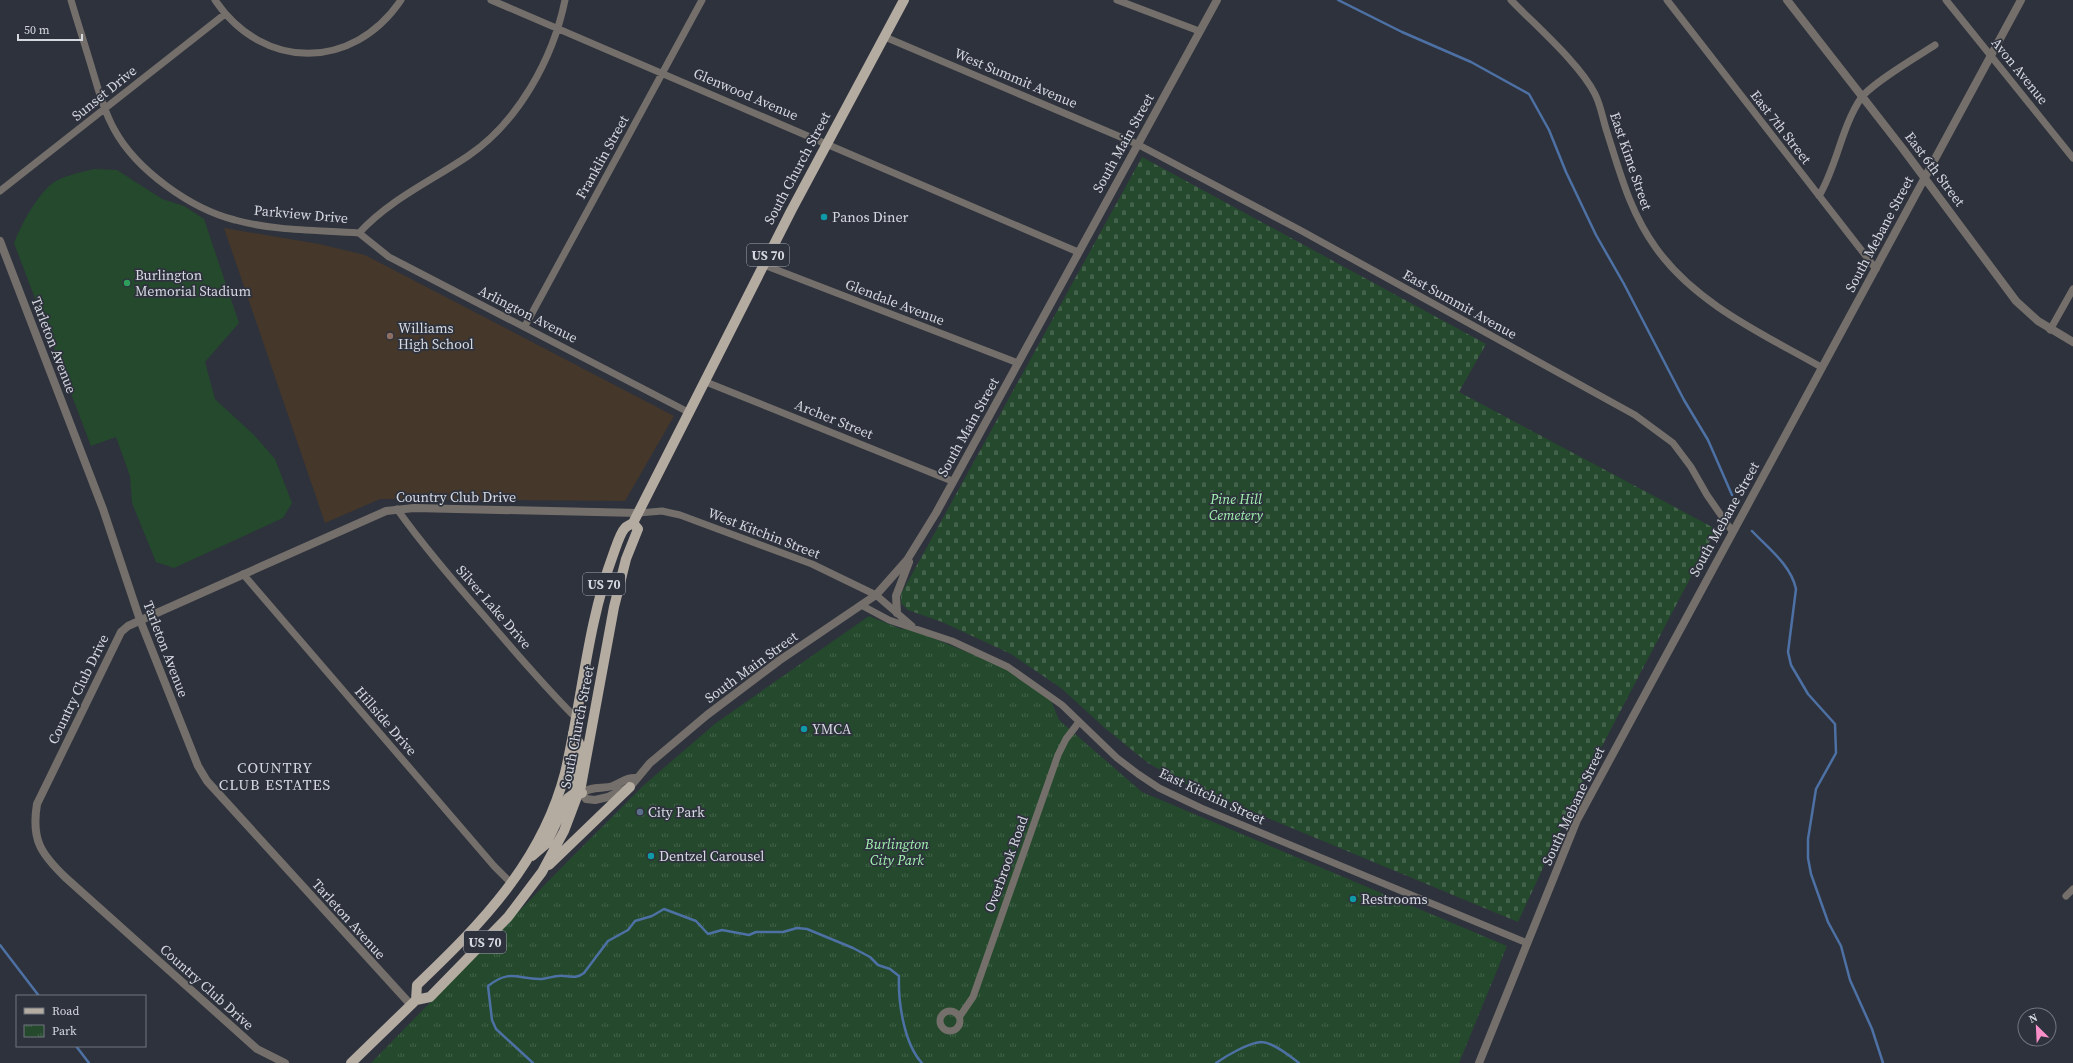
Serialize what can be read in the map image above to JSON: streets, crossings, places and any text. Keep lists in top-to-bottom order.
{
  "streets": {
    "main road": ["South Church Street", "US 70"],
    "street": [
      "Avon Avenue",
      "West Summit Avenue",
      "Sunset Drive",
      "Glenwood Avenue",
      "East 7th Street",
      "South Main Street",
      "Franklin Street",
      "East Kime Street",
      "East 6th Street",
      "Parkview Drive",
      "South Mebane Street",
      "Glendale Avenue",
      "East Summit Avenue",
      "Arlington Avenue",
      "Tarleton Avenue",
      "Archer Street",
      "Country Club Drive",
      "West Kitchin Street",
      "Silver Lake Drive",
      "Hillside Drive",
      "East Kitchin Street",
      "Overbrook Road"
    ]
  },
  "crossings": [
    ["Avon Avenue", "South Mebane Street"],
    ["West Summit Avenue", "South Main Street"],
    ["West Summit Avenue", "South Church Street"],
    ["West Summit Avenue", "East Summit Avenue"],
    ["Sunset Drive", "Parkview Drive"],
    ["Glenwood Avenue", "South Main Street"],
    ["Glenwood Avenue", "Franklin Street"],
    ["Glenwood Avenue", "South Church Street"],
    ["Glenwood Avenue", "Parkview Drive"],
    ["East 7th Street", "South Mebane Street"],
    ["South Main Street", "South Church Street"],
    ["South Main Street", "Glendale Avenue"],
    ["South Main Street", "East Summit Avenue"],
    ["South Main Street", "Archer Street"],
    ["South Main Street", "West Kitchin Street"],
    ["South Main Street", "East Kitchin Street"],
    ["Franklin Street", "Arlington Avenue"],
    ["East Kime Street", "South Mebane Street"],
    ["South Church Street", "Glendale Avenue"],
    ["South Church Street", "Arlington Avenue"],
    ["South Church Street", "Tarleton Avenue"],
    ["South Church Street", "Archer Street"],
    ["South Church Street", "Country Club Drive"],
    ["South Church Street", "West Kitchin Street"],
    ["South Church Street", "Silver Lake Drive"],
    ["South Church Street", "Hillside Drive"],
    ["East 6th Street", "South Mebane Street"],
    ["Parkview Drive", "Arlington Avenue"],
    ["South Mebane Street", "East Summit Avenue"],
    ["South Mebane Street", "East Kitchin Street"],
    ["Tarleton Avenue", "Country Club Drive"],
    ["Country Club Drive", "West Kitchin Street"],
    ["Country Club Drive", "Silver Lake Drive"],
    ["Country Club Drive", "Hillside Drive"],
    ["West Kitchin Street", "East Kitchin Street"],
    ["East Kitchin Street", "Overbrook Road"]
  ],
  "districts": ["COUNTRY CLUB ESTATES"],
  "parks": ["Pine Hill Cemetery", "Burlington City Park"],
  "places": [
    "Panos Diner",
    "Burlington Memorial Stadium",
    "Williams High School",
    "YMCA",
    "City Park",
    "Dentzel Carousel",
    "Restrooms"
  ],
  "legend": ["Road", "Park"],
  "scale_bar": "50 m",
  "north": "top left"
}
